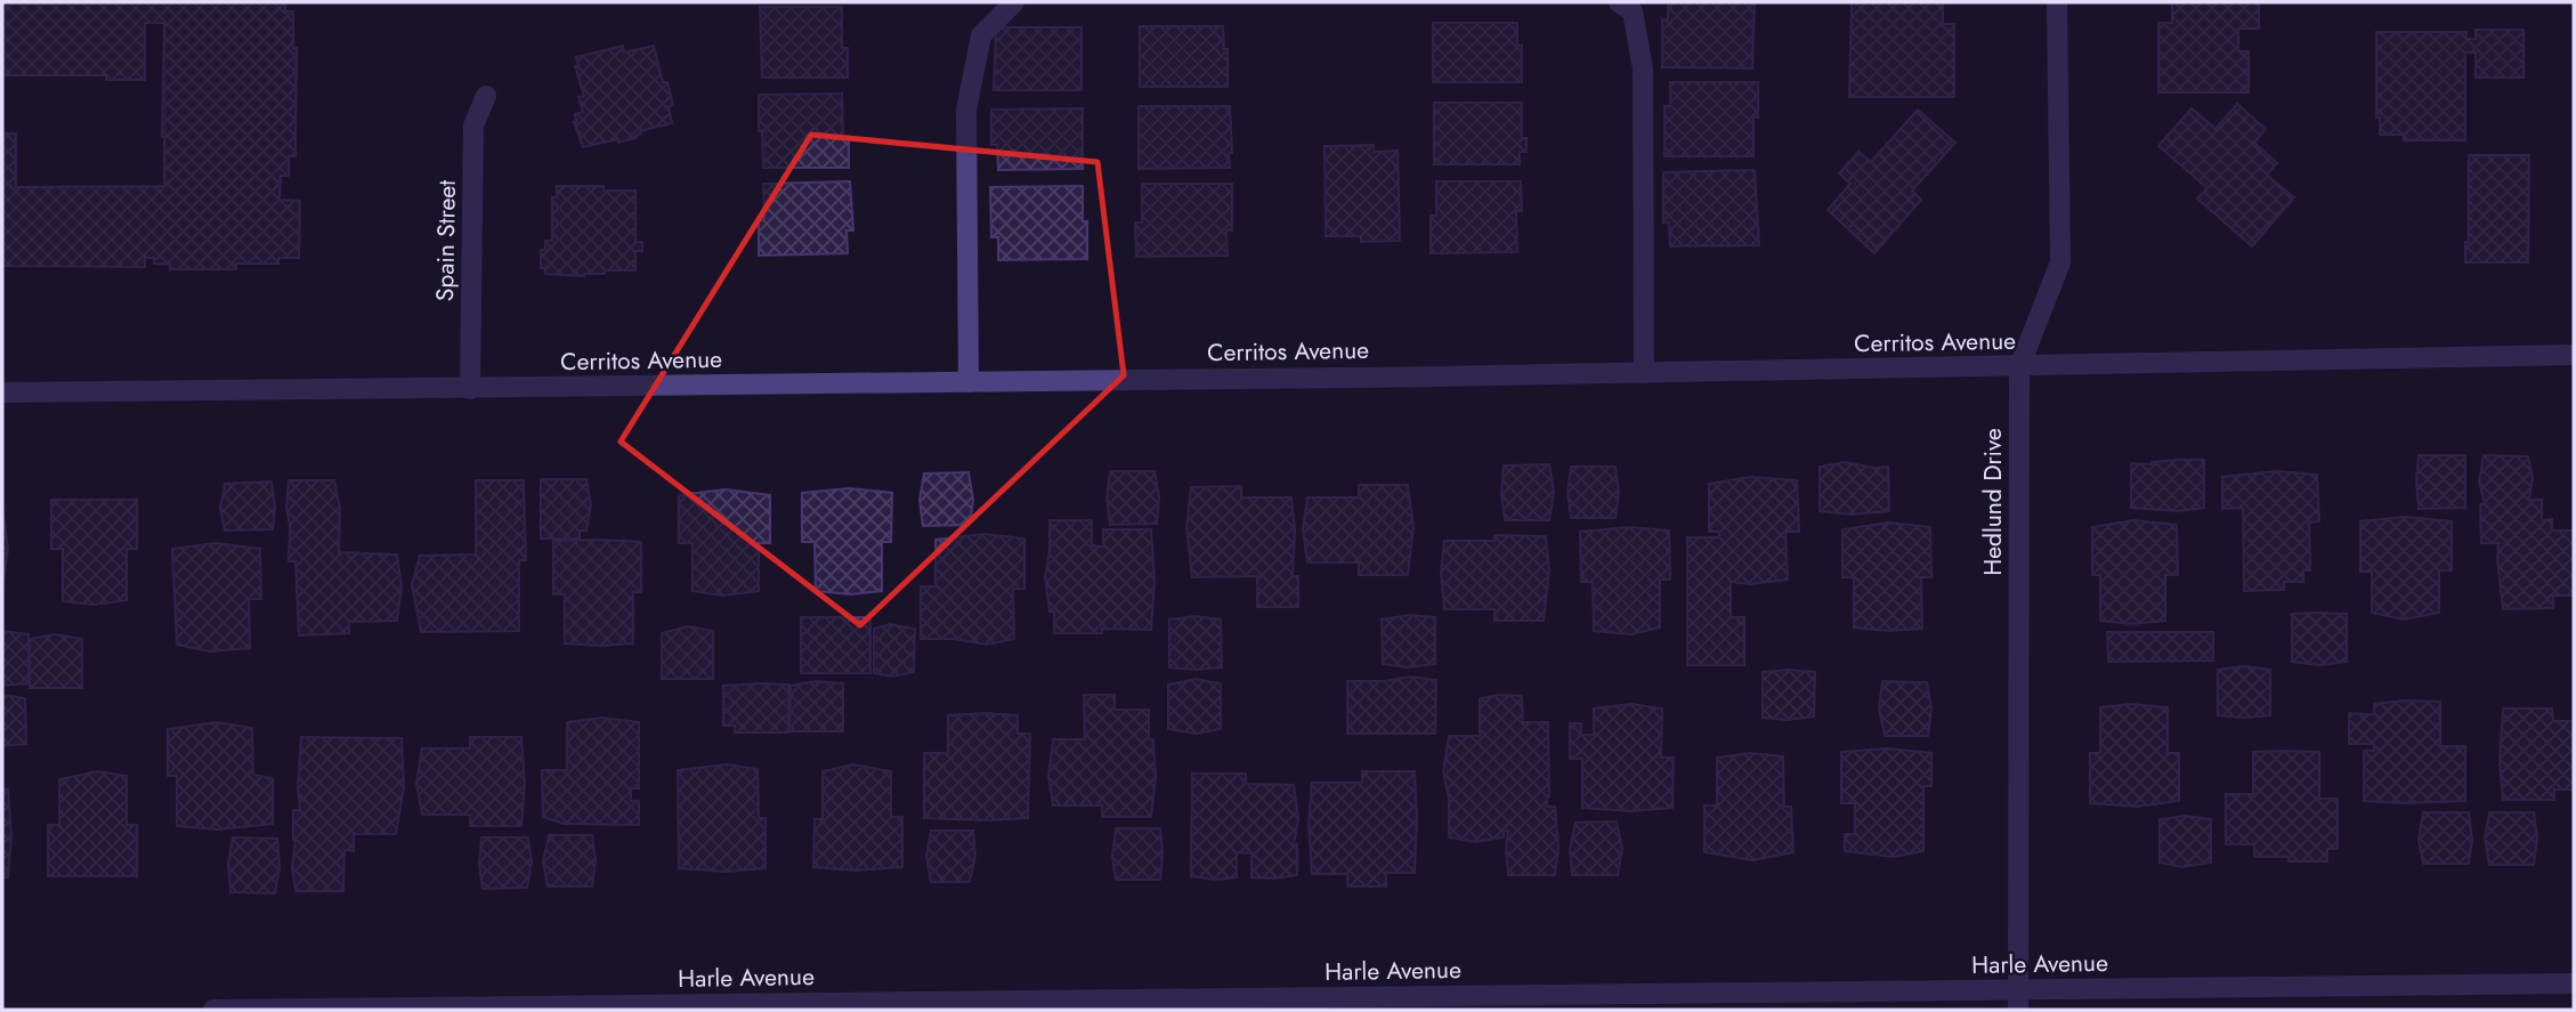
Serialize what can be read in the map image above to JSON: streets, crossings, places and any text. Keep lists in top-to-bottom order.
{
  "streets": {
    "street": [
      "Spain Street",
      "Cerritos Avenue",
      "Hedlund Drive",
      "Harle Avenue"
    ]
  },
  "crossings": [
    ["Spain Street", "Cerritos Avenue"],
    ["Cerritos Avenue", "Hedlund Drive"],
    ["Hedlund Drive", "Harle Avenue"]
  ]
}
